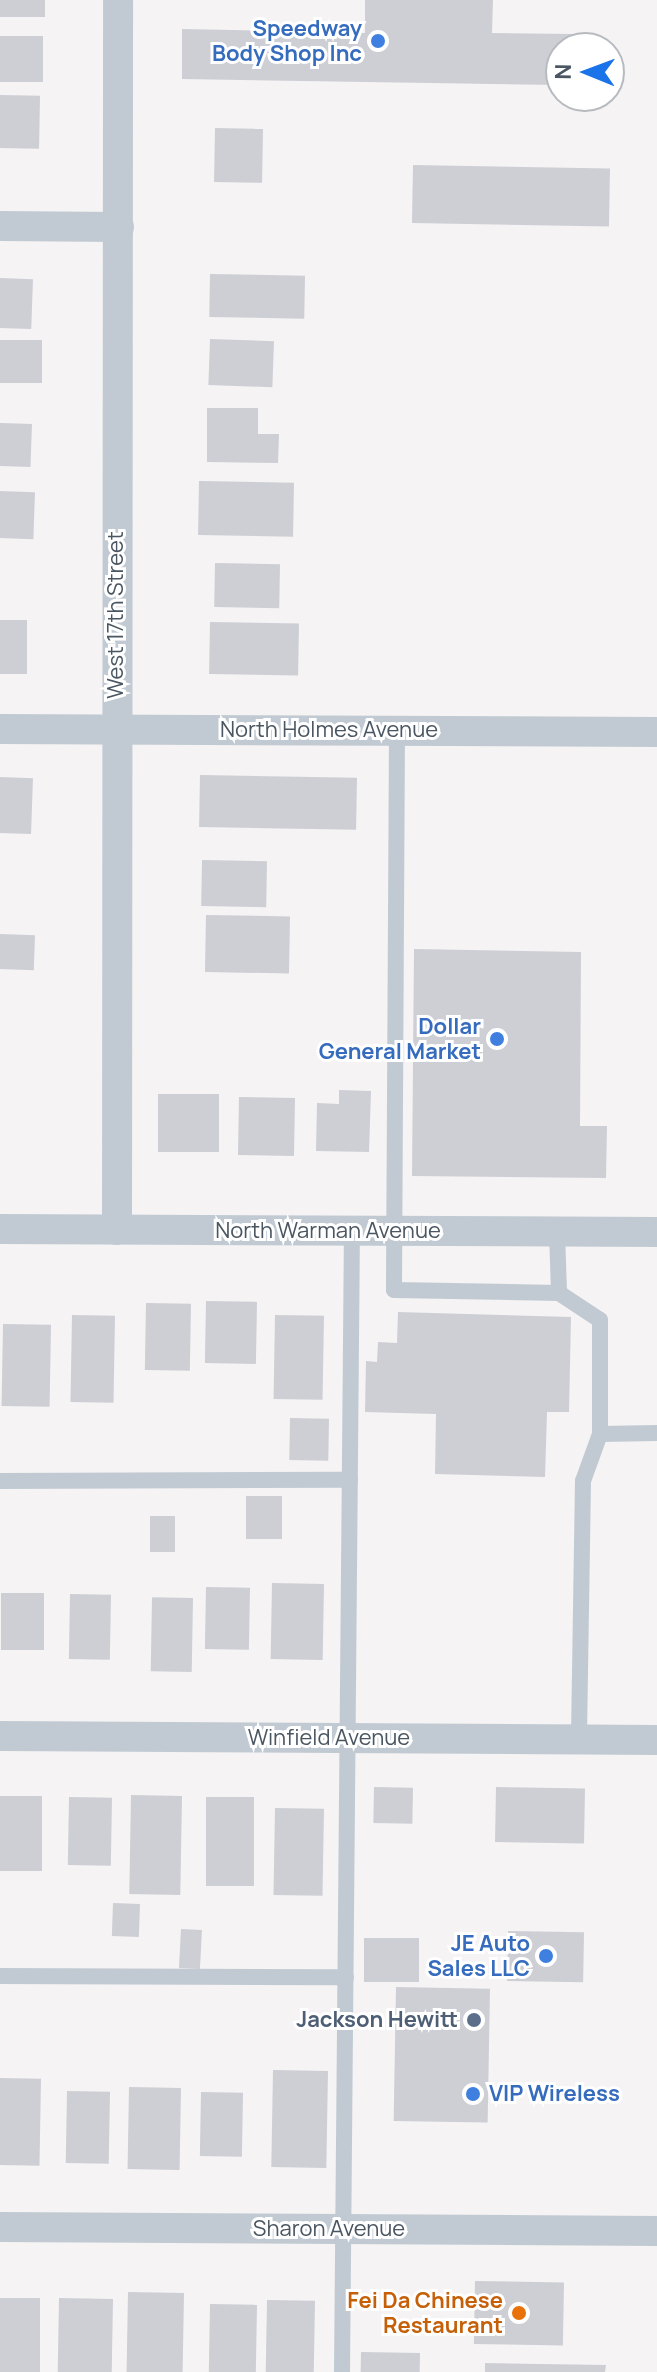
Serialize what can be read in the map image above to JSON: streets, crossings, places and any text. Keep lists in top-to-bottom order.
{
  "streets": {
    "street": [
      "West 17th Street",
      "North Holmes Avenue",
      "North Warman Avenue",
      "Winfield Avenue",
      "Sharon Avenue"
    ]
  },
  "crossings": [
    ["West 17th Street", "North Holmes Avenue"],
    ["West 17th Street", "North Warman Avenue"]
  ],
  "places": [
    "Speedway Body Shop Inc",
    "Dollar General Market",
    "JE Auto Sales LLC",
    "Jackson Hewitt",
    "VIP Wireless",
    "Fei Da Chinese Restaurant"
  ],
  "north": "left"
}
